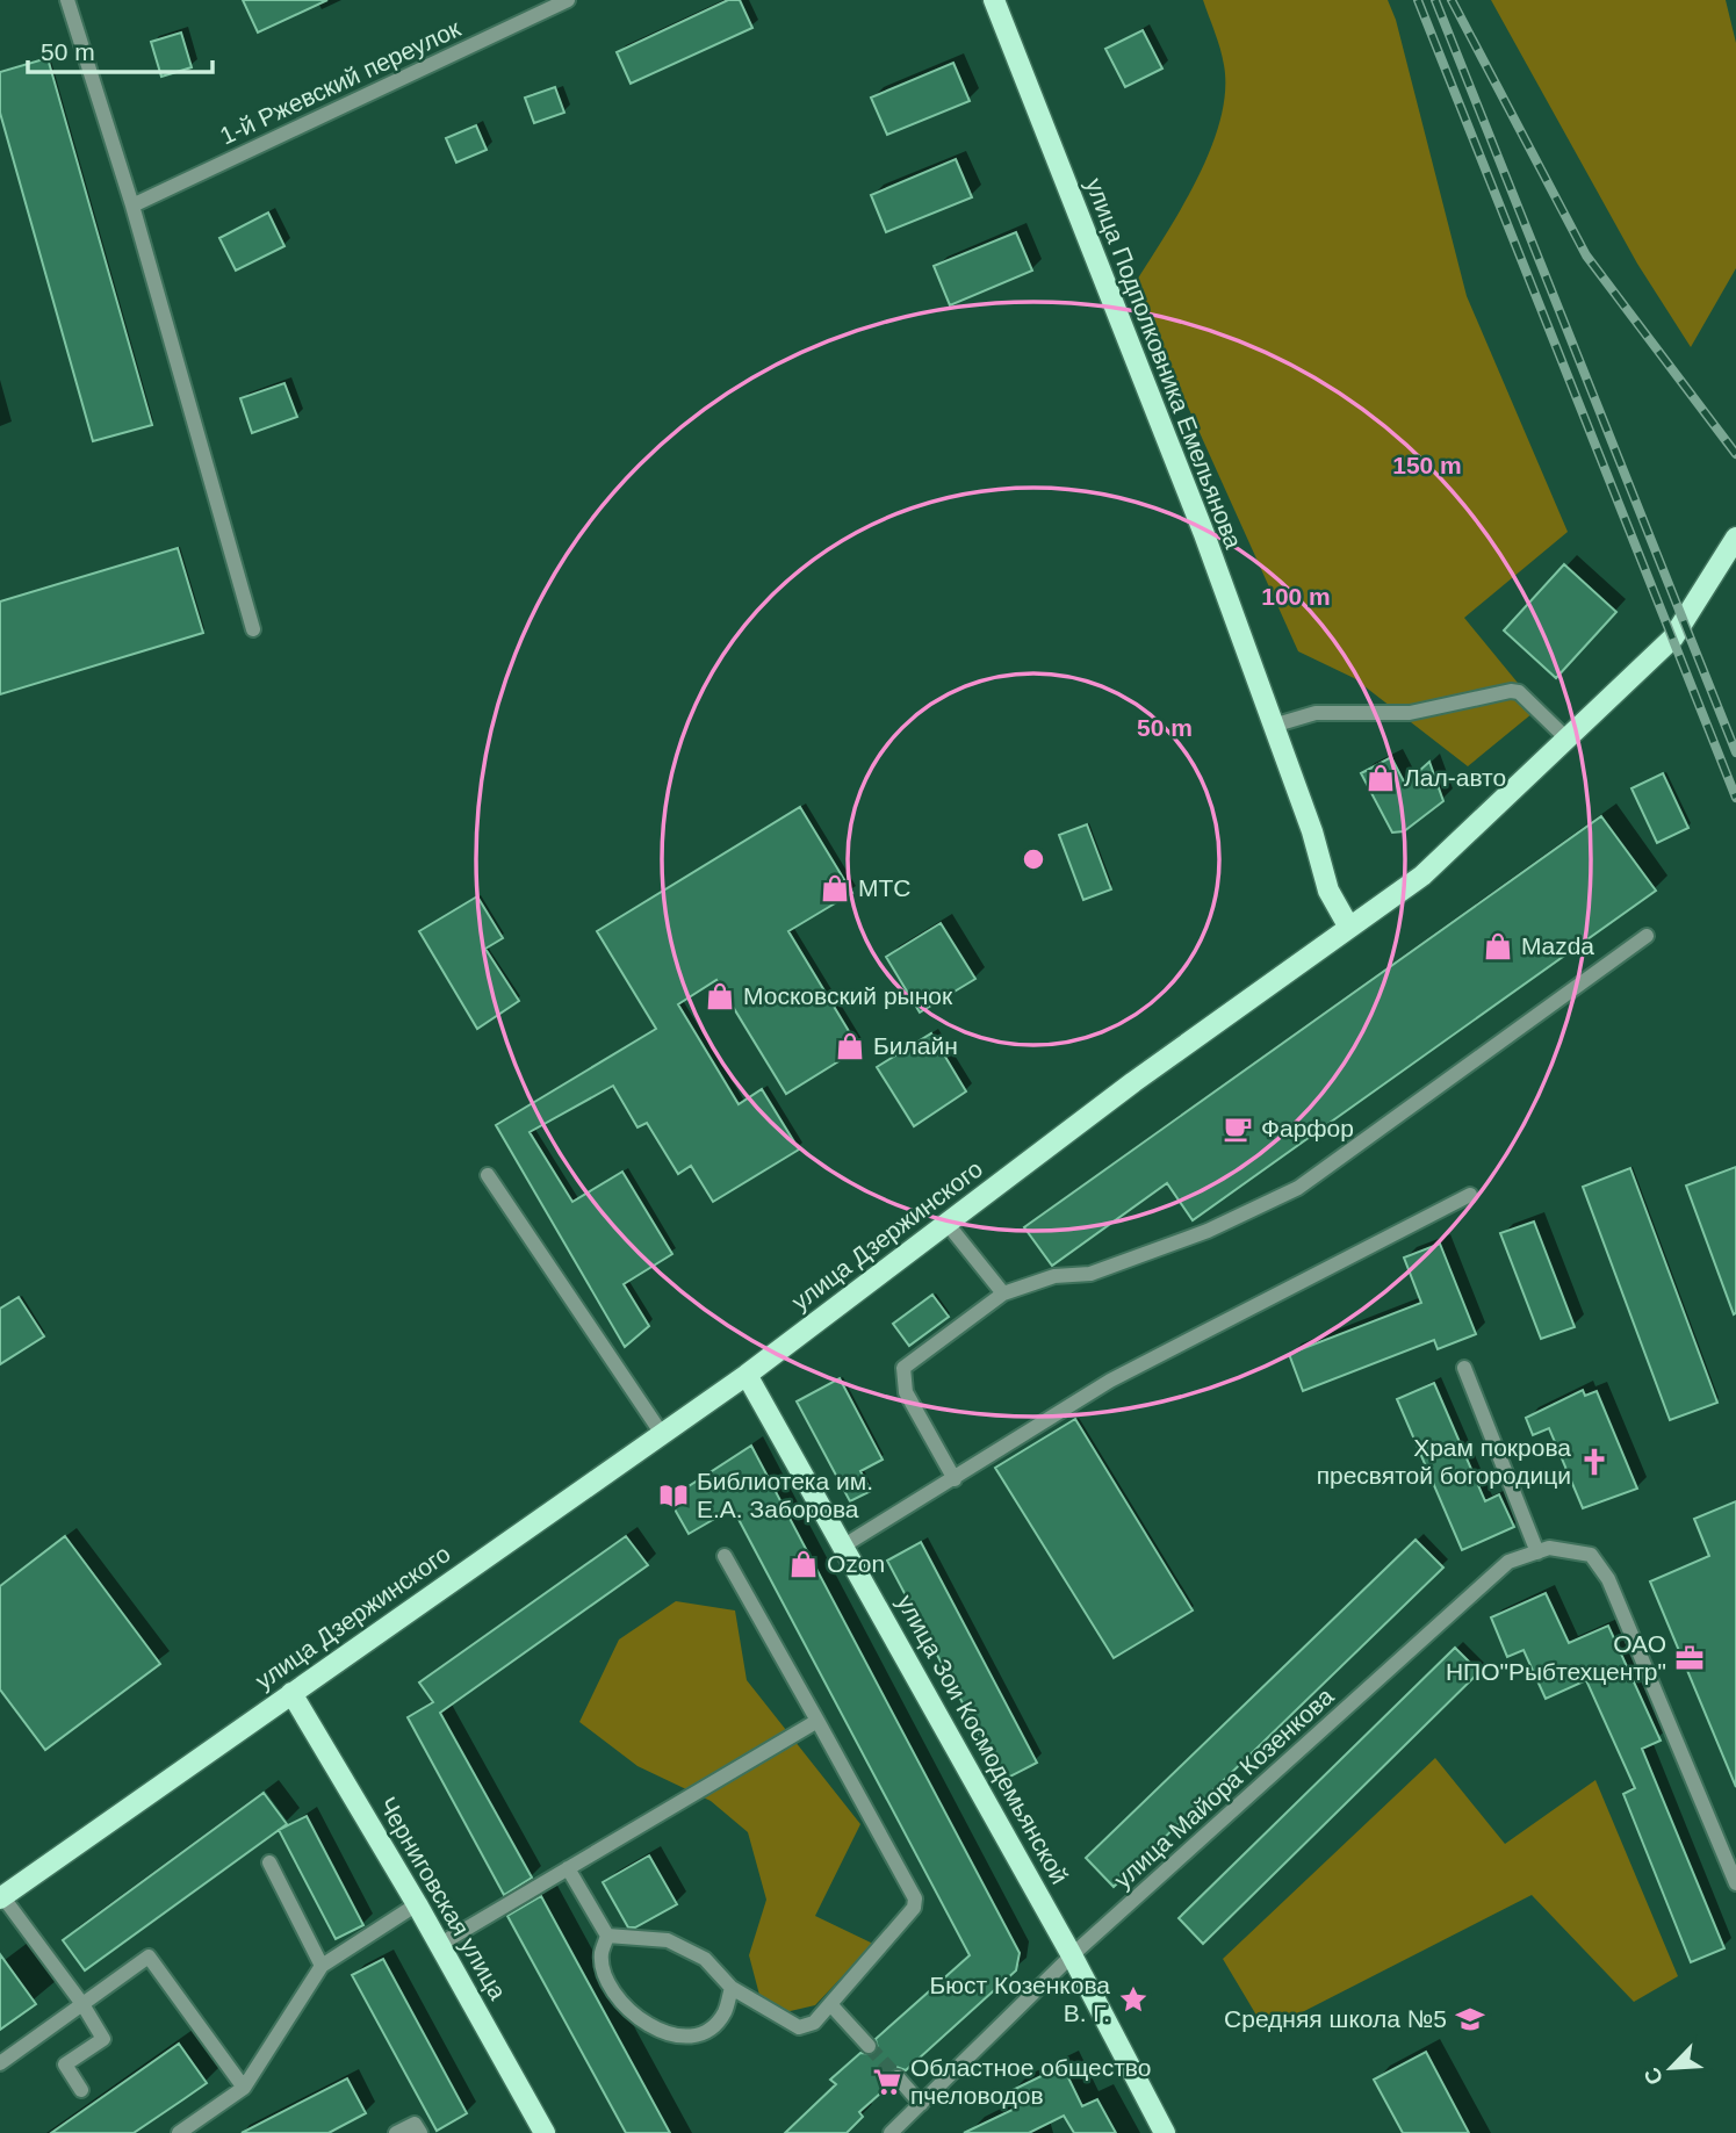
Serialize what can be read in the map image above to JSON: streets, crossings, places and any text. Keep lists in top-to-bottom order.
{
  "streets": {
    "main road": [
      "улица Подполковника Емельянова",
      "улица Дзержинского",
      "улица Зои Космодемьянской",
      "Черниговская улица"
    ],
    "street": ["1-й Ржевский переулок", "улица Майора Козенкова"]
  },
  "crossings": [
    ["улица Подполковника Емельянова", "улица Дзержинского"],
    ["улица Дзержинского", "улица Зои Космодемьянской"],
    ["улица Дзержинского", "Черниговская улица"],
    ["улица Зои Космодемьянской", "улица Майора Козенкова"]
  ],
  "places": {
    "shop": [
      "Лал-авто",
      "МТС",
      "Mazda",
      "Московский рынок",
      "Билайн",
      "Ozon"
    ],
    "cafe": ["Фарфор"],
    "church": ["Храм покрова пресвятой богородици"],
    "library": ["Библиотека им. Е.А. Заборова"],
    "office": ["ОАО НПО\"Рыбтехцентр\""],
    "place": ["Бюст Козенкова В. Г."],
    "school or university": ["Средняя школа №5"],
    "supermarket": ["Областное общество пчеловодов"]
  },
  "scale_bar": "50 m",
  "north": "bottom left",
  "rings": ["150 m", "100 m", "50 m"]
}
